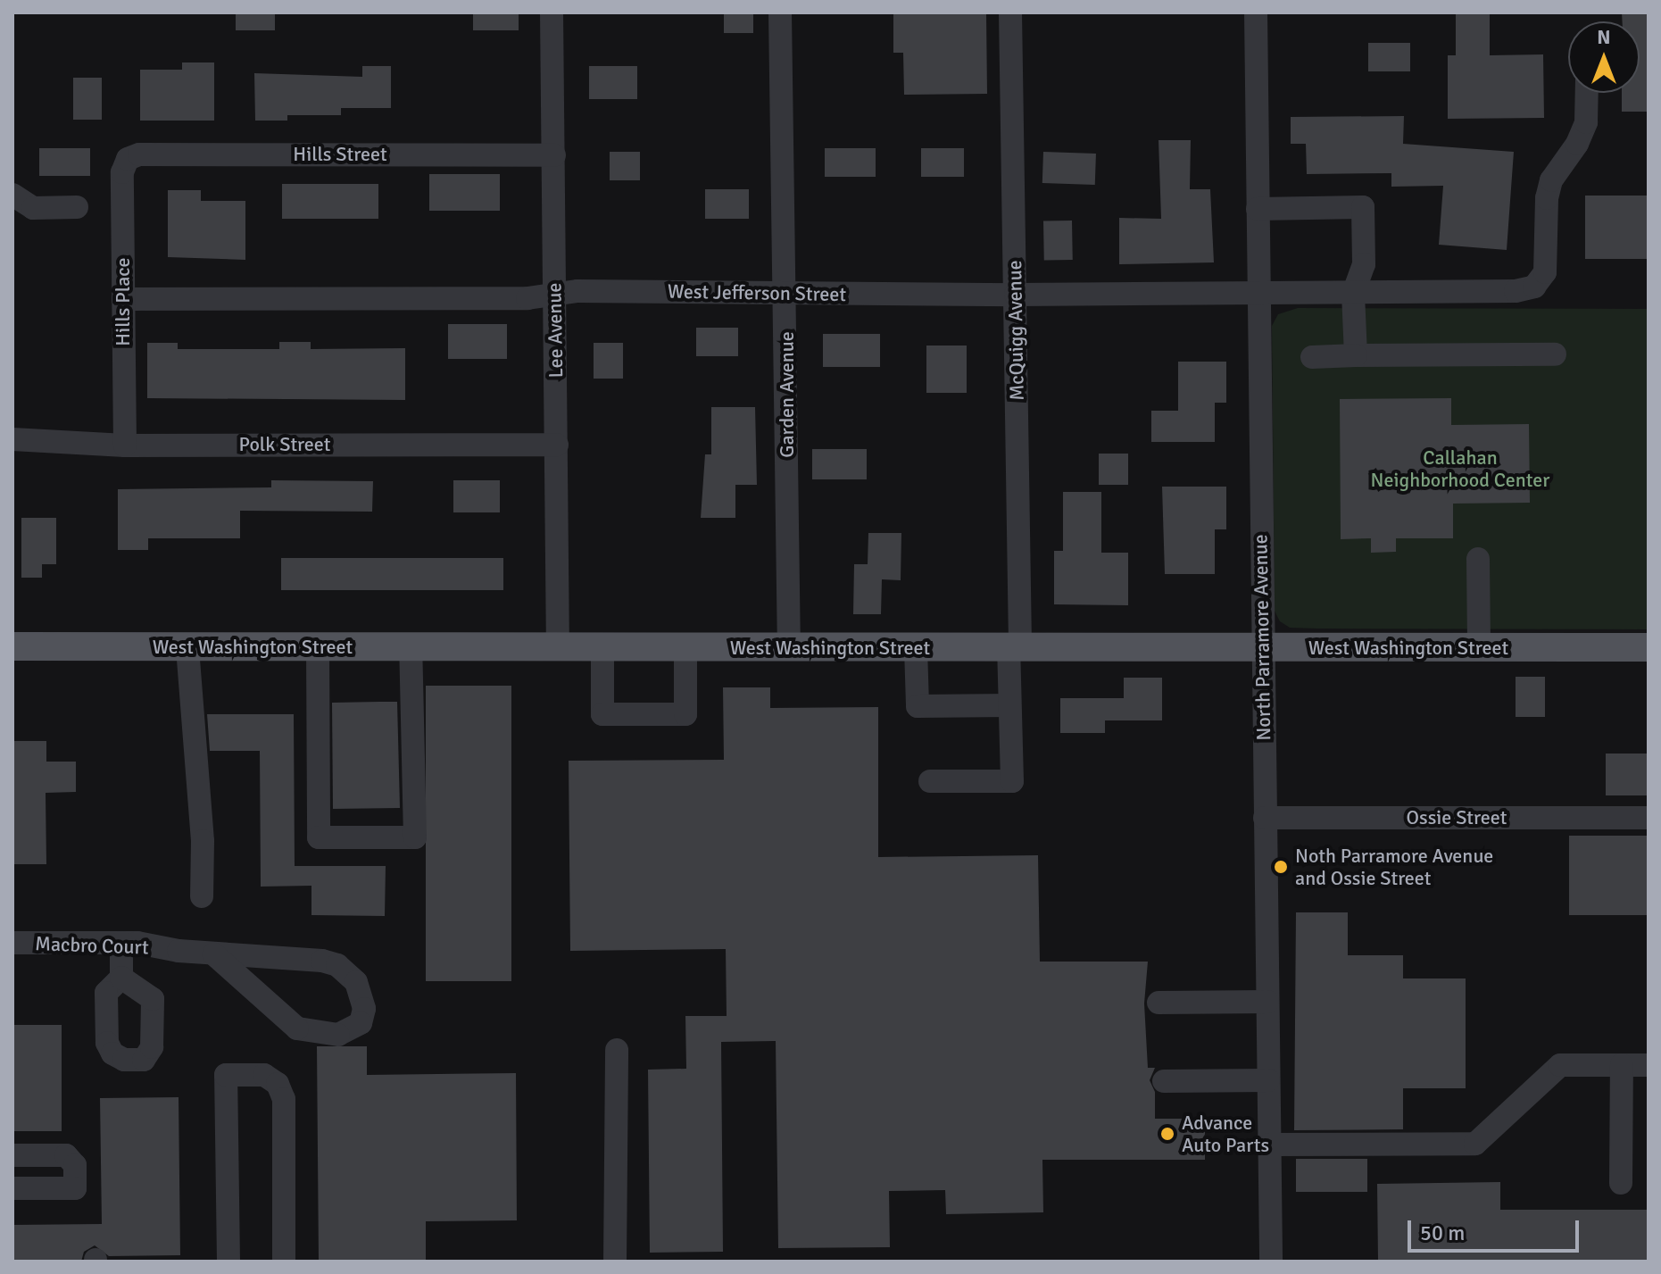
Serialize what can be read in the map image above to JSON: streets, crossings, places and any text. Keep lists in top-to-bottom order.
{
  "streets": {
    "main road": ["West Washington Street"],
    "street": [
      "Hills Street",
      "West Jefferson Street",
      "Hills Place",
      "Lee Avenue",
      "McQuigg Avenue",
      "Garden Avenue",
      "Polk Street",
      "North Parramore Avenue",
      "Ossie Street",
      "Macbro Court"
    ]
  },
  "crossings": [
    ["Hills Street", "Hills Place"],
    ["Hills Street", "Lee Avenue"],
    ["West Jefferson Street", "Hills Place"],
    ["West Jefferson Street", "Lee Avenue"],
    ["West Jefferson Street", "McQuigg Avenue"],
    ["West Jefferson Street", "Garden Avenue"],
    ["West Jefferson Street", "North Parramore Avenue"],
    ["Hills Place", "Polk Street"],
    ["Lee Avenue", "Polk Street"],
    ["Lee Avenue", "West Washington Street"],
    ["McQuigg Avenue", "West Washington Street"],
    ["Garden Avenue", "West Washington Street"],
    ["North Parramore Avenue", "West Washington Street"],
    ["North Parramore Avenue", "Ossie Street"]
  ],
  "parks": ["Callahan Neighborhood Center"],
  "places": ["Noth Parramore Avenue and Ossie Street", "Advance Auto Parts"],
  "scale_bar": "50 m",
  "north": "top"
}
